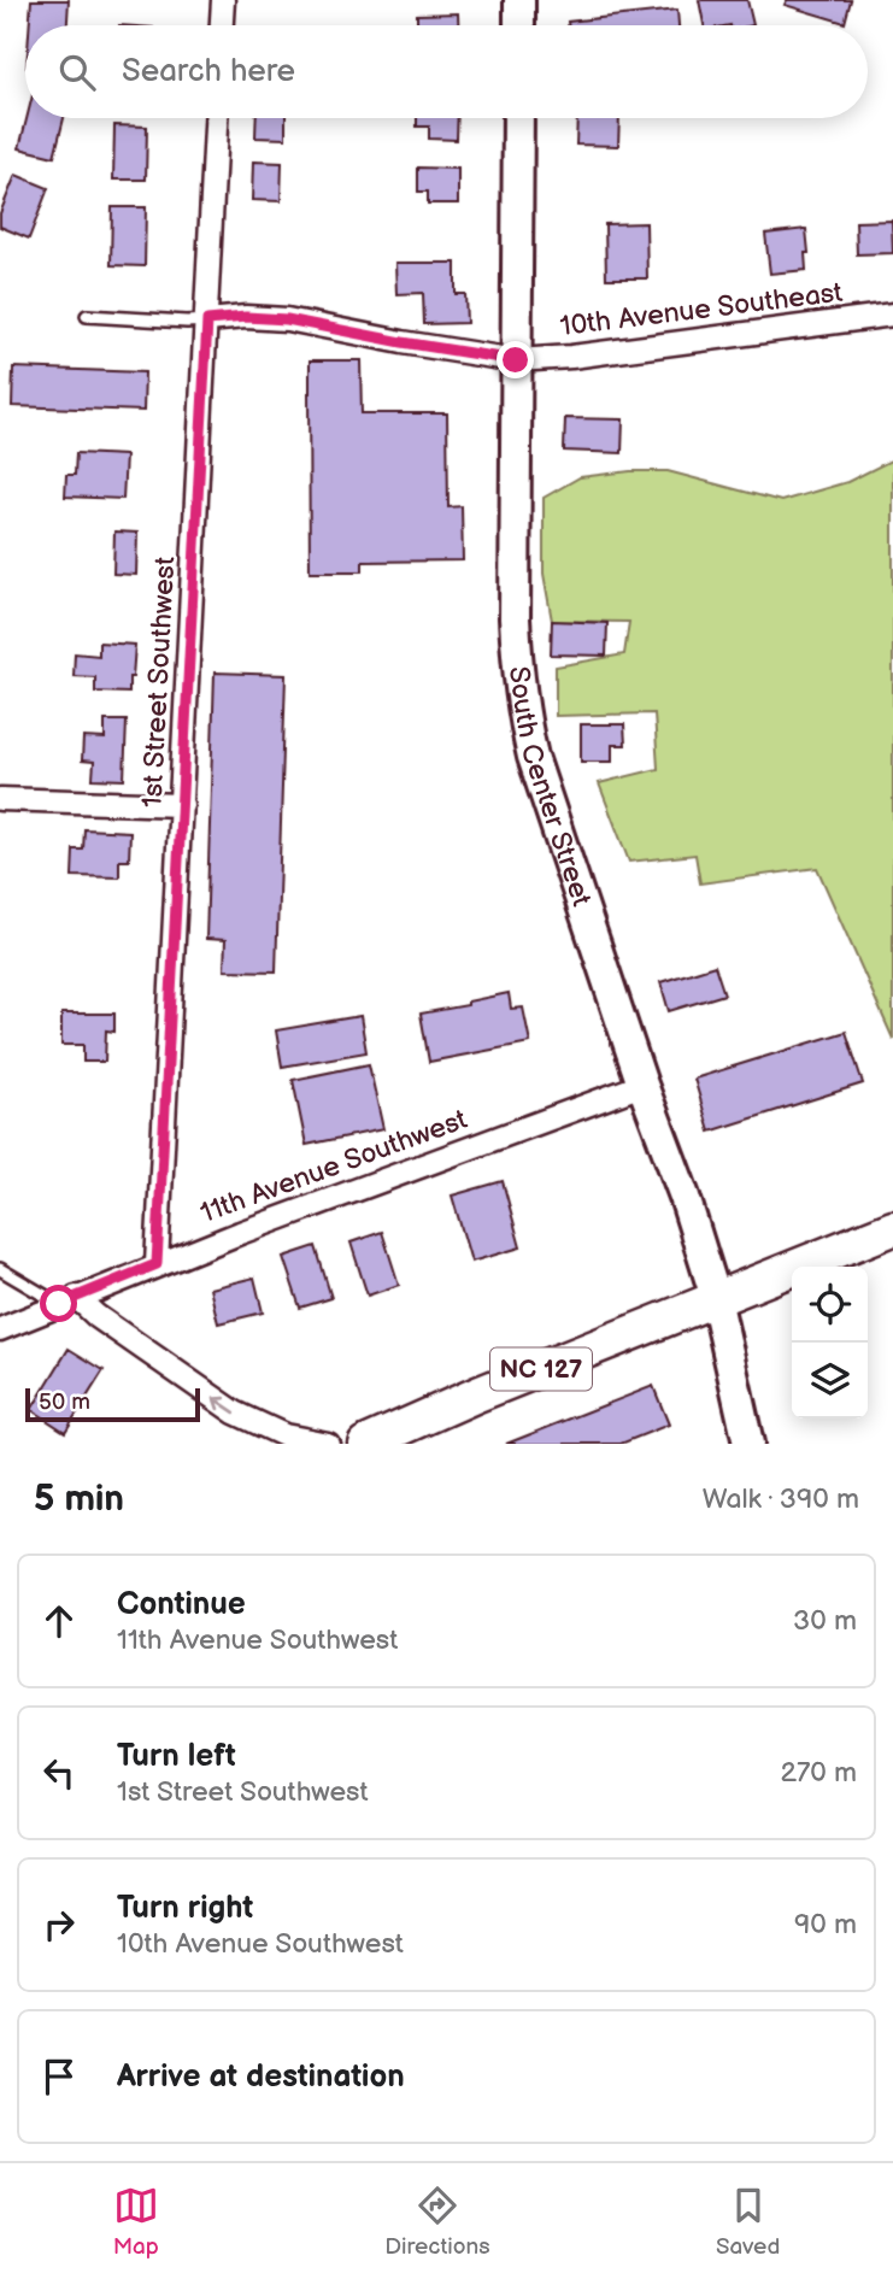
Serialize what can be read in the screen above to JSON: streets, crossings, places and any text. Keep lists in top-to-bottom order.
{
  "streets": {
    "main road": ["NC 127"],
    "street": [
      "10th Avenue Southeast",
      "1st Street Southwest",
      "South Center Street",
      "11th Avenue Southwest"
    ]
  },
  "crossings": [
    ["10th Avenue Southeast", "1st Street Southwest"],
    ["10th Avenue Southeast", "South Center Street"],
    ["1st Street Southwest", "11th Avenue Southwest"],
    ["South Center Street", "11th Avenue Southwest"],
    ["South Center Street", "NC 127"]
  ],
  "scale_bar": "50 m",
  "page": {
    "search": "Search here",
    "scale": "50 m",
    "heading": ["5 min", "Walk · 390 m"],
    "list": [
      ["Continue", "11th Avenue Southwest", "30 m"],
      ["Turn left", "1st Street Southwest", "270 m"],
      ["Turn right", "10th Avenue Southwest", "90 m"],
      "Arrive at destination"
    ],
    "nav": ["Map", "Directions", "Saved"]
  }
}
